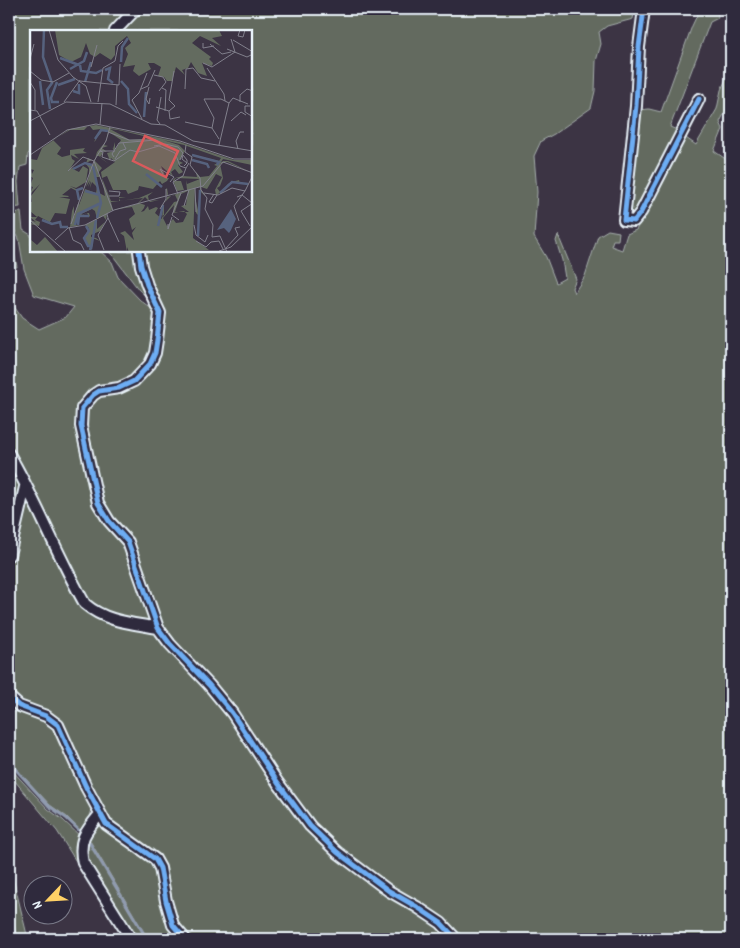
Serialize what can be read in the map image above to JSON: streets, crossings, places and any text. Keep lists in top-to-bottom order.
{
  "north": "bottom left"
}
